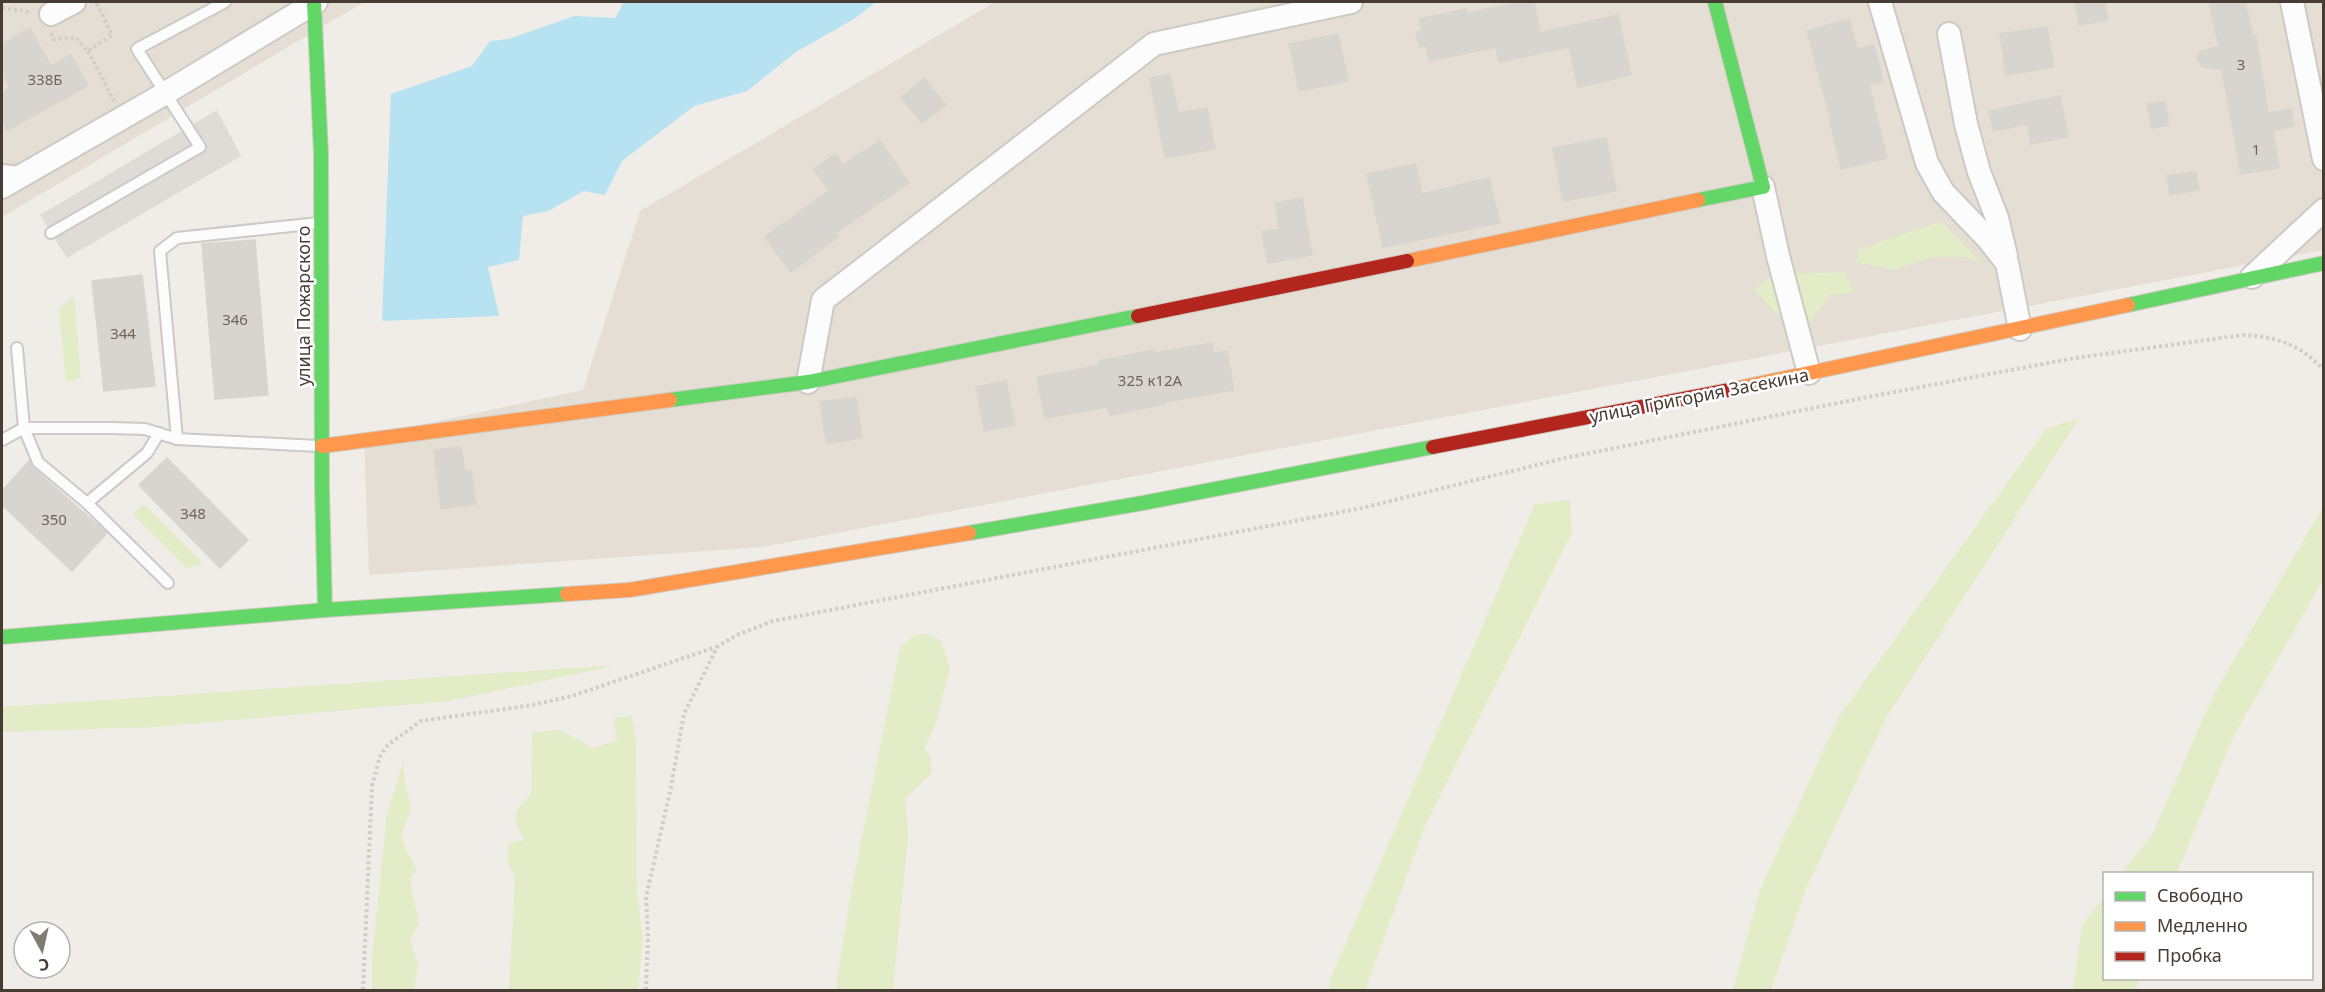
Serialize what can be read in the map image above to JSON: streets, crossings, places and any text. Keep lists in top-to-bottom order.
{
  "streets": {
    "main road": ["улица Пожарского", "улица Григория Засекина"]
  },
  "crossings": [
    ["улица Пожарского", "улица Григория Засекина"]
  ],
  "house_numbers": [
    "3",
    "338Б",
    "1",
    "346",
    "344",
    "325 к12А",
    "348",
    "350"
  ],
  "legend": ["Свободно", "Медленно", "Пробка"],
  "north": "bottom"
}
